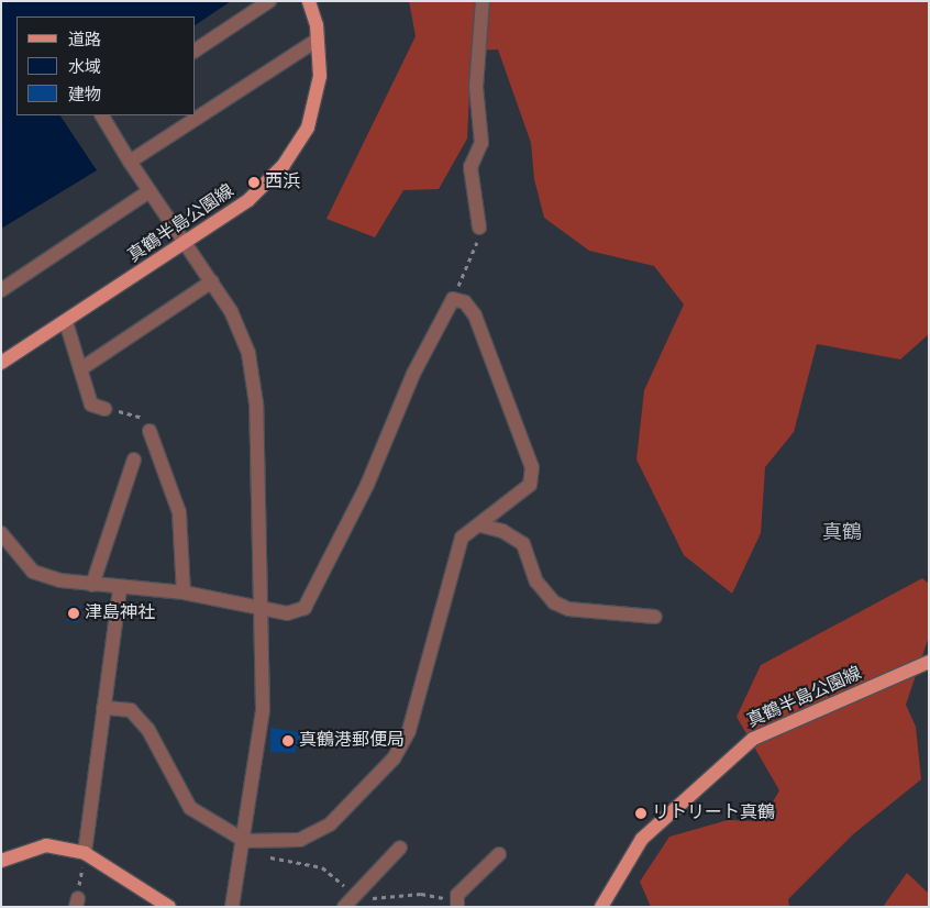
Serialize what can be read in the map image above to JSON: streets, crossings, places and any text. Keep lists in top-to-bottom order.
{
  "streets": {
    "main road": ["真鶴半島公園線"]
  },
  "districts": ["真鶴"],
  "places": [
    "西浜",
    "津島神社",
    "真鶴港郵便局",
    "リトリート真鶴"
  ],
  "legend": ["道路", "水域", "建物"]
}
